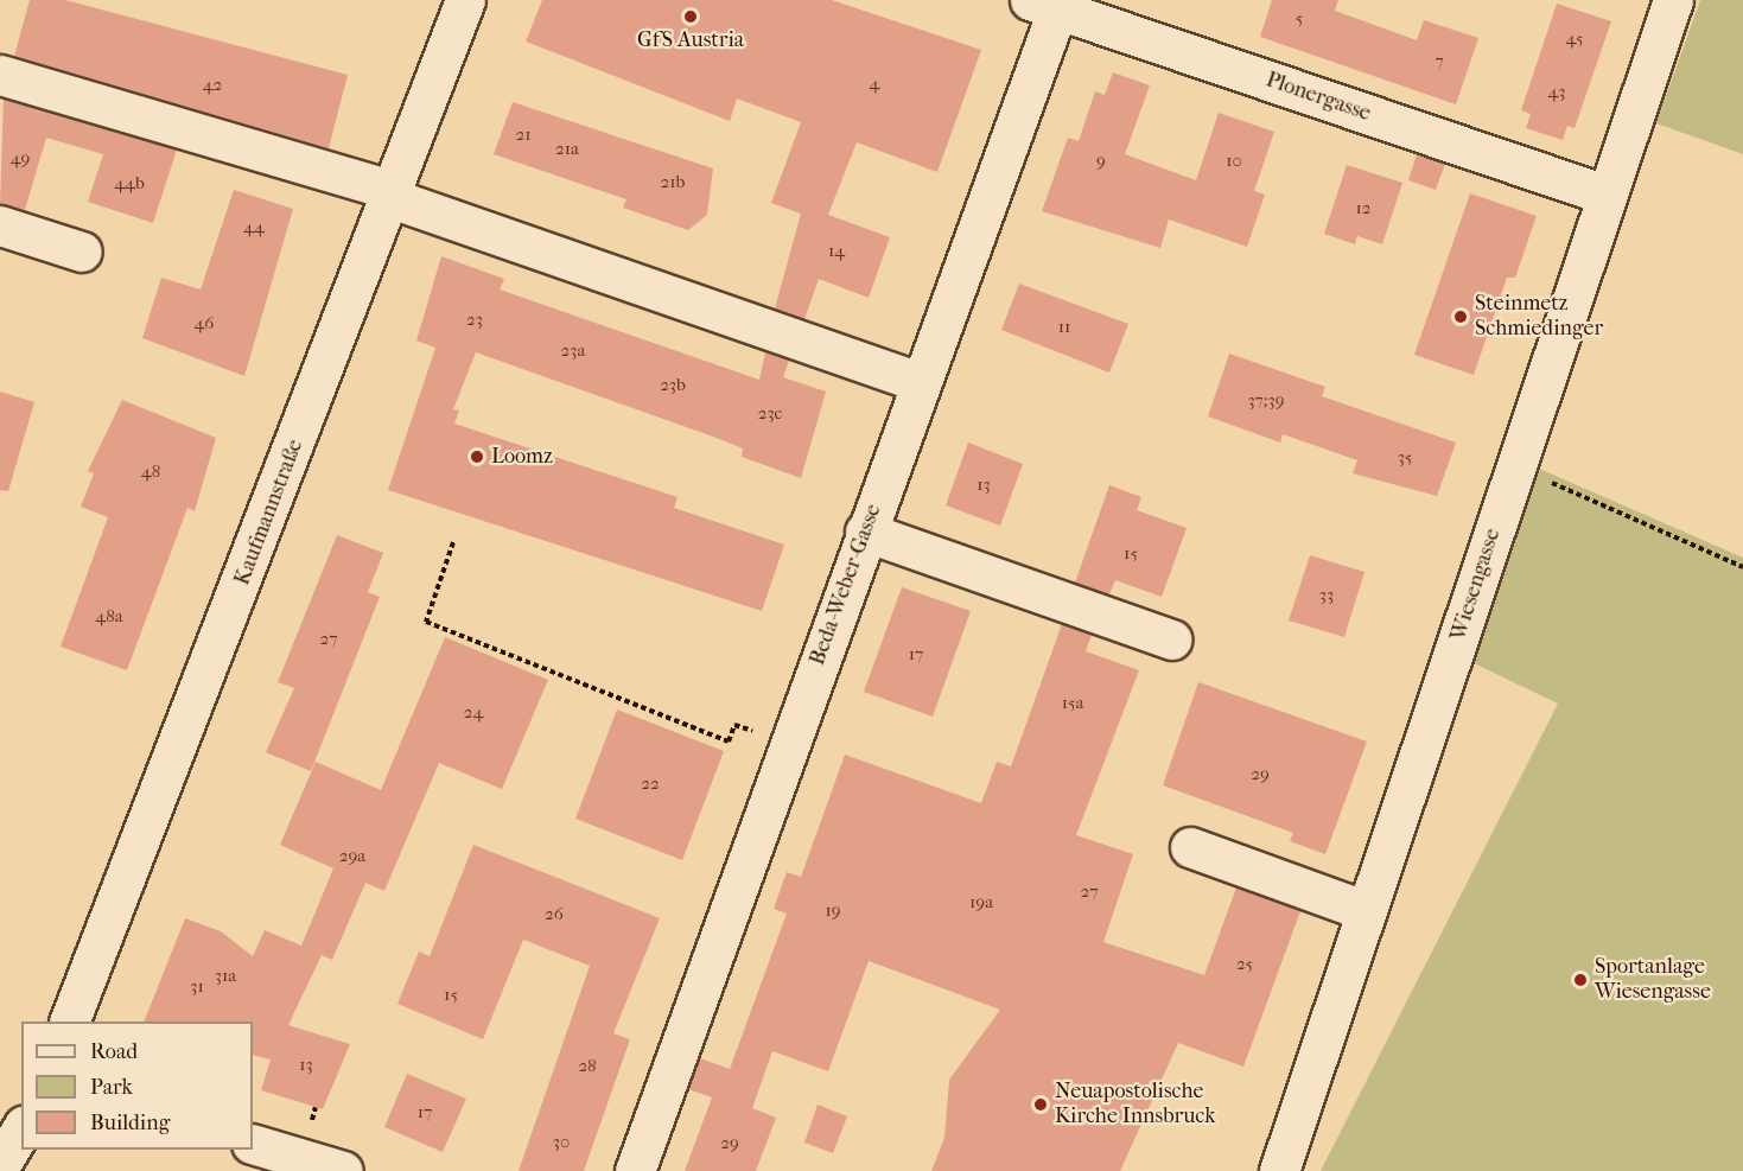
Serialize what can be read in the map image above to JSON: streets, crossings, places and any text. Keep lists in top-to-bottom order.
{
  "streets": {
    "street": [
      "Plonergasse",
      "Kaufmannstraße",
      "Beda-Weber-Gasse",
      "Wiesengasse"
    ]
  },
  "crossings": [
    ["Plonergasse", "Beda-Weber-Gasse"],
    ["Plonergasse", "Wiesengasse"]
  ],
  "places": [
    "GfS Austria",
    "Steinmetz Schmiedinger",
    "Loomz",
    "Sportanlage Wiesengasse",
    "Neuapostolische Kirche Innsbruck"
  ],
  "house_numbers": [
    "5",
    "45",
    "7",
    "4",
    "42",
    "43",
    "21",
    "21a",
    "49",
    "9",
    "10",
    "21b",
    "44b",
    "12",
    "44",
    "14",
    "23",
    "46",
    "11",
    "23a",
    "23b",
    "37;39",
    "23c",
    "35",
    "48",
    "13",
    "15",
    "33",
    "48a",
    "27",
    "17",
    "15a",
    "24",
    "29",
    "22",
    "29a",
    "27",
    "19a",
    "19",
    "26",
    "25",
    "31a",
    "31",
    "15",
    "13",
    "28",
    "17",
    "30",
    "29"
  ],
  "legend": ["Road", "Park", "Building"]
}
